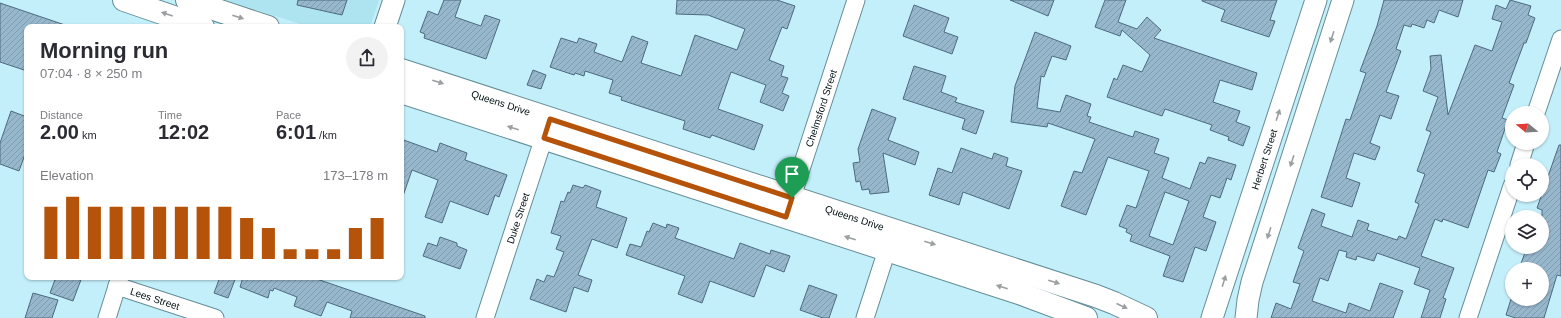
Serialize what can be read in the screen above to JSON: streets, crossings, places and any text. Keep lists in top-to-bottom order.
{
  "streets": {
    "main road": ["Queens Drive"],
    "street": [
      "Chelmsford Street",
      "Herbert Street",
      "Duke Street",
      "Lees Street"
    ]
  },
  "crossings": [
    ["Queens Drive", "Chelmsford Street"],
    ["Queens Drive", "Duke Street"]
  ],
  "north": "left",
  "page": {
    "heading": ["Morning run", "07:04 · 8 × 250 m"],
    "stats": [
      ["Distance", "2.00 km"],
      ["Time", "12:02"],
      ["Pace", "6:01 /km"]
    ],
    "map_buttons": "+",
    "chart": ["Elevation", "173–178 m"]
  }
}
